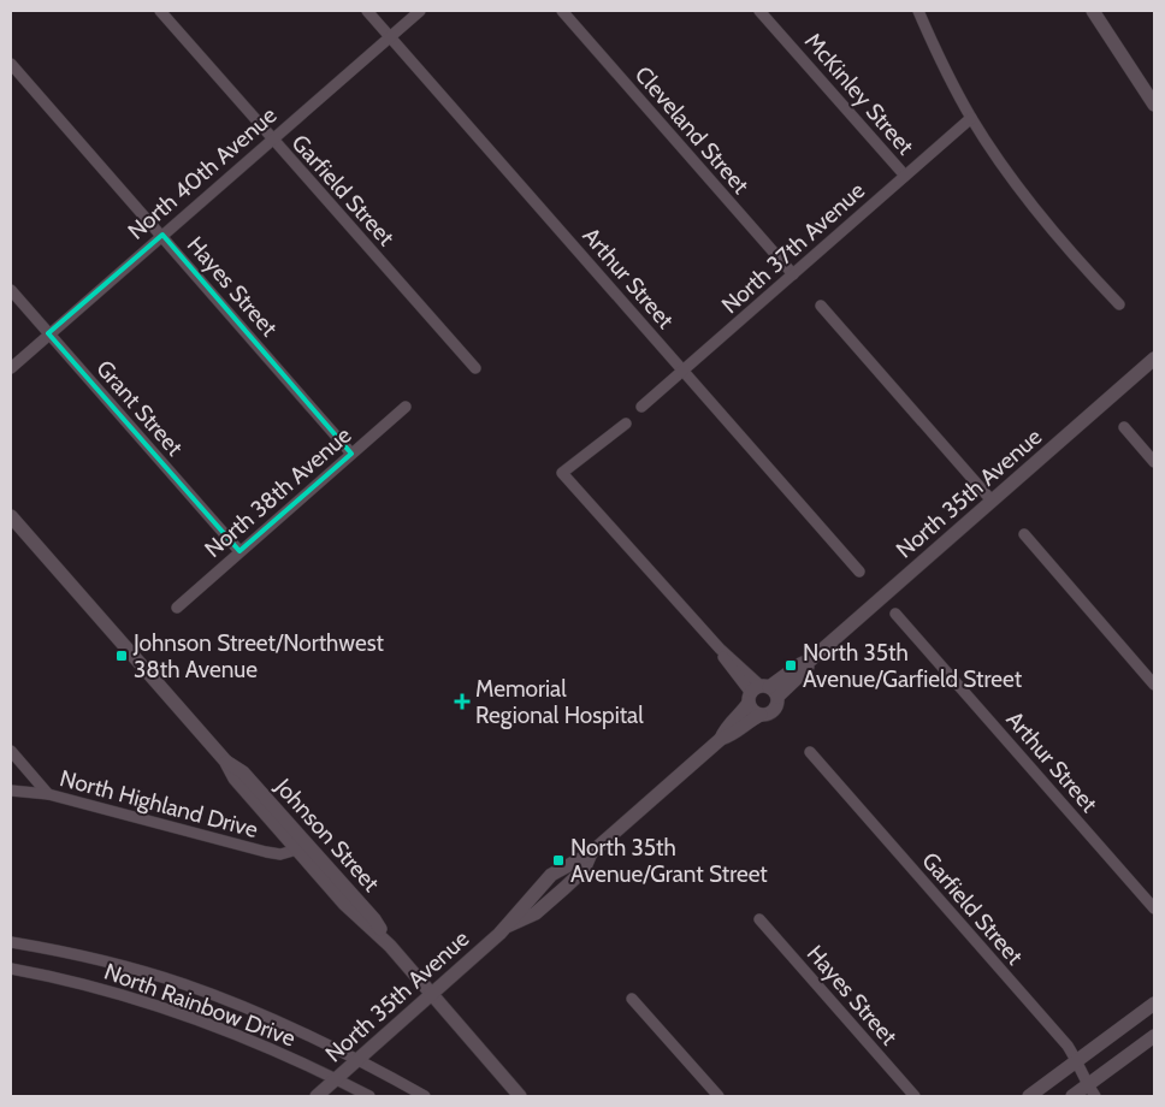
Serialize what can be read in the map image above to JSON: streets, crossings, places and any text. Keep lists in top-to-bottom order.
{
  "streets": {
    "street": [
      "McKinley Street",
      "Cleveland Street",
      "North 40th Avenue",
      "Garfield Street",
      "North 37th Avenue",
      "Arthur Street",
      "Hayes Street",
      "Grant Street",
      "North 38th Avenue",
      "North 35th Avenue",
      "North Highland Drive",
      "Johnson Street",
      "North Rainbow Drive"
    ]
  },
  "crossings": [
    ["McKinley Street", "North 37th Avenue"],
    ["Cleveland Street", "North 37th Avenue"],
    ["North 40th Avenue", "Garfield Street"],
    ["North 40th Avenue", "Arthur Street"],
    ["North 40th Avenue", "Hayes Street"],
    ["North 40th Avenue", "Grant Street"],
    ["North 37th Avenue", "Arthur Street"],
    ["Hayes Street", "North 38th Avenue"],
    ["Grant Street", "North 38th Avenue"],
    ["North 35th Avenue", "Johnson Street"],
    ["North 35th Avenue", "North Rainbow Drive"],
    ["North Highland Drive", "Johnson Street"]
  ],
  "places": {
    "transit": ["Johnson Street/Northwest 38th Avenue", "North 35th Avenue/Garfield Street", "North 35th Avenue/Grant Street"],
    "health": ["Memorial Regional Hospital"]
  }
}
